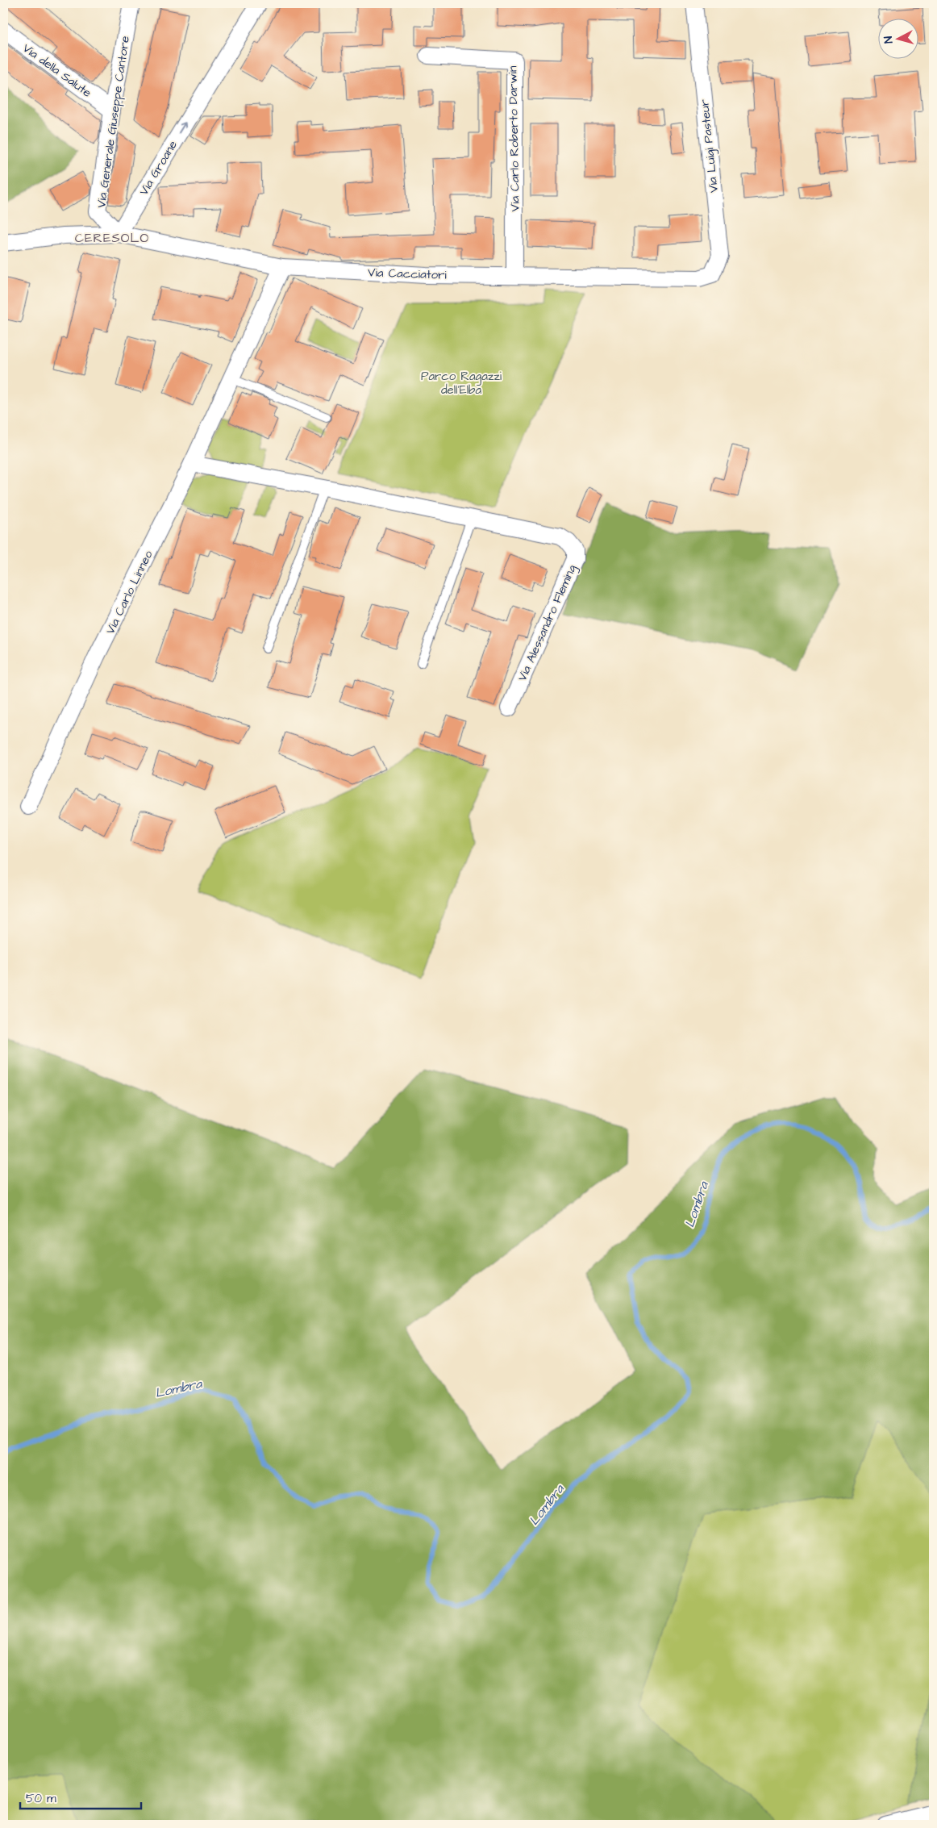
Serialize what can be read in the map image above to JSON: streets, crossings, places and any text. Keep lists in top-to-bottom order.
{
  "streets": {
    "street": [
      "Via della Salute",
      "Via Generale Giuseppe Cantore",
      "Via Carlo Roberto Darwin",
      "Via Luigi Pasteur",
      "Via Groane",
      "Via Cacciatori",
      "Via Carlo Linneo",
      "Via Alessandro Fleming"
    ]
  },
  "crossings": [
    ["Via della Salute", "Via Generale Giuseppe Cantore"],
    ["Via Generale Giuseppe Cantore", "Via Groane"],
    ["Via Generale Giuseppe Cantore", "Via Cacciatori"],
    ["Via Carlo Roberto Darwin", "Via Cacciatori"],
    ["Via Luigi Pasteur", "Via Cacciatori"],
    ["Via Groane", "Via Cacciatori"],
    ["Via Cacciatori", "Via Carlo Linneo"],
    ["Via Carlo Linneo", "Via Alessandro Fleming"]
  ],
  "one_way": ["Via Groane"],
  "districts": ["CERESOLO"],
  "water": ["Lombra"],
  "parks": ["Parco Ragazzi dell'Elba"],
  "scale_bar": "50 m",
  "north": "left"
}
